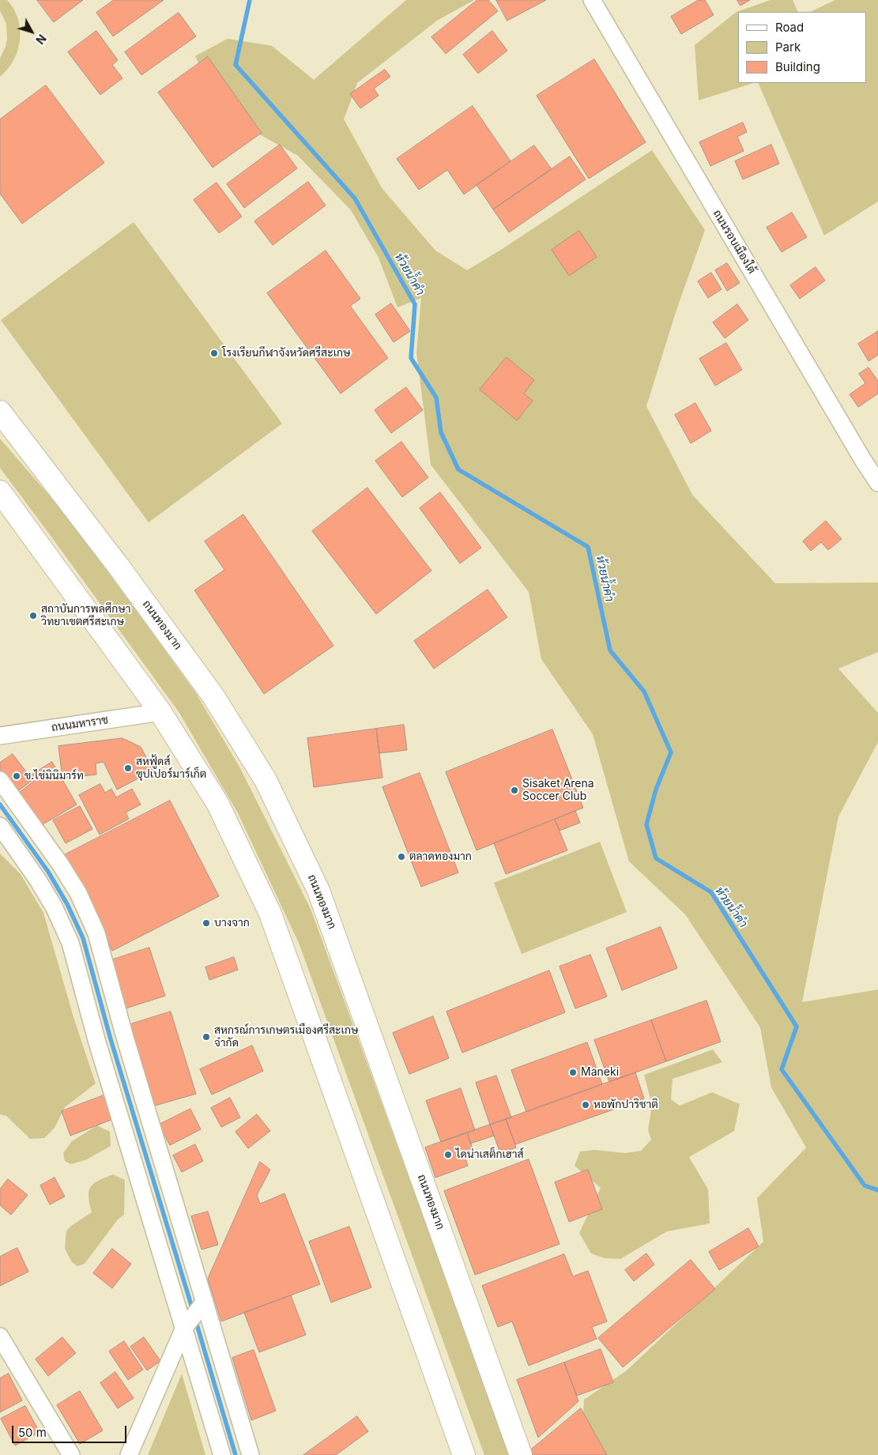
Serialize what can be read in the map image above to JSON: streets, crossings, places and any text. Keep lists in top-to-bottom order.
{
  "streets": {
    "main road": ["ถนนทองมาก"],
    "street": ["ถนนรอบเมืองใต้", "ถนนมหาราช"]
  },
  "water": ["ห้วยน้ำคำ"],
  "places": [
    "โรงเรียนกีฬาจังหวัดศรีสะเกษ",
    "สถาบันการพลศึกษา วิทยาเขตศรีสะเกษ",
    "สหฟู้ดส์ ซุปเปอร์มาร์เก็ต",
    "ข.ไข่มินิมาร์ท",
    "Sisaket Arena Soccer Club",
    "ตลาดทองมาก",
    "บางจาก",
    "สหกรณ์การเกษตรเมืองศรีสะเกษ จำกัด",
    "Maneki",
    "หอพักปาริชาติ",
    "ไดน่าเสต็กเฮาส์"
  ],
  "legend": ["Road", "Park", "Building"],
  "scale_bar": "50 m",
  "north": "bottom right"
}
